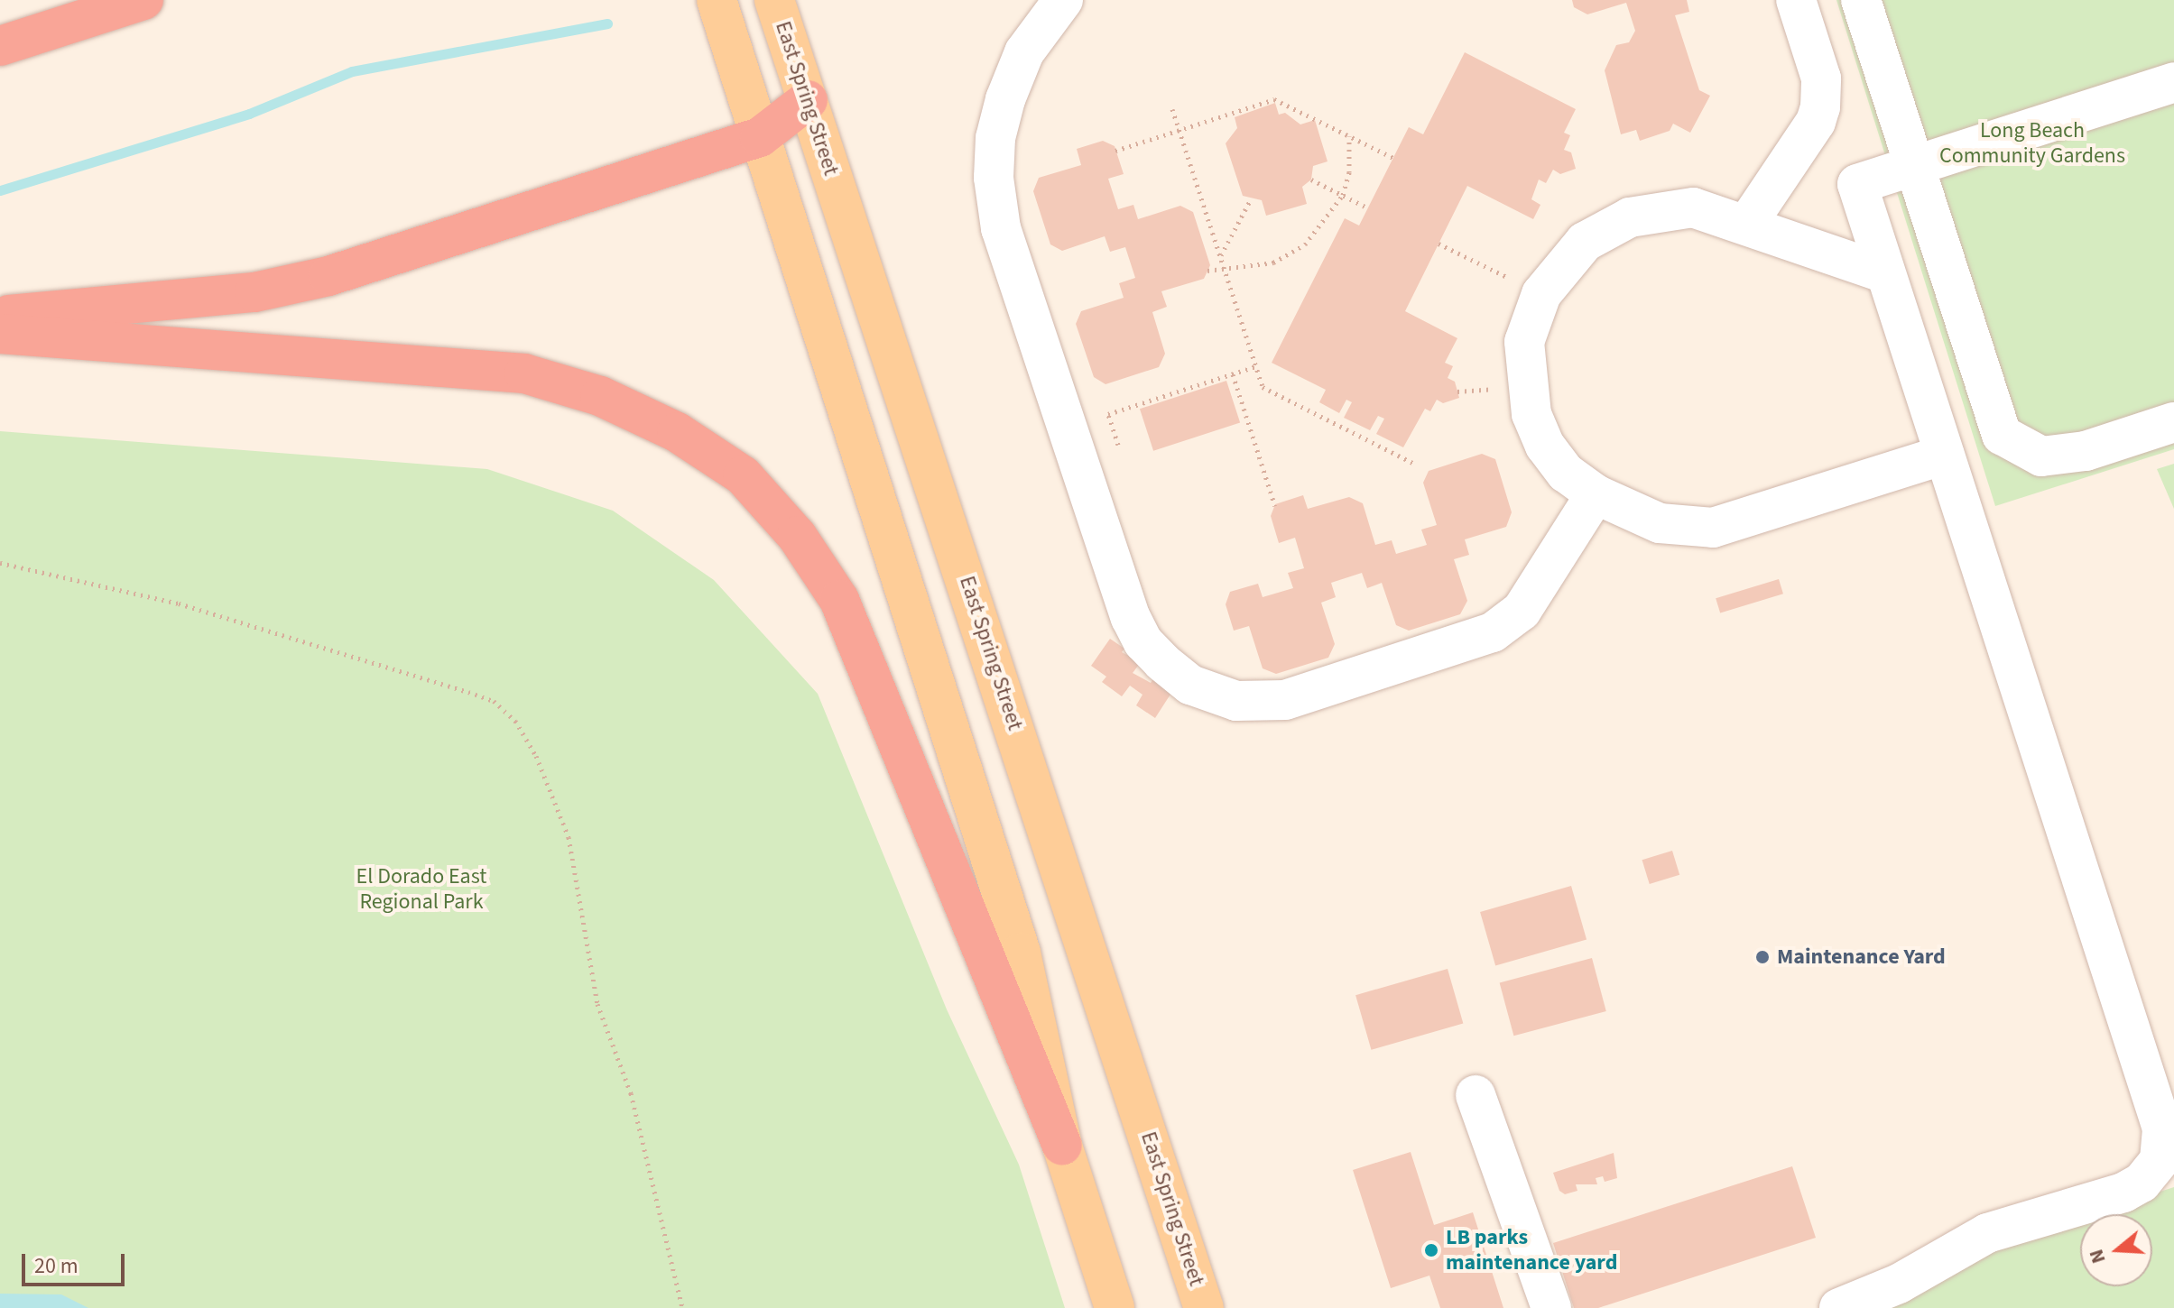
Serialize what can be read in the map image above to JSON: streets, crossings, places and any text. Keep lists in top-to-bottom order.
{
  "streets": {
    "main road": ["East Spring Street"]
  },
  "parks": ["Long Beach Community Gardens", "El Dorado East Regional Park"],
  "places": ["Maintenance Yard", "LB parks maintenance yard"],
  "scale_bar": "20 m",
  "north": "left"
}
